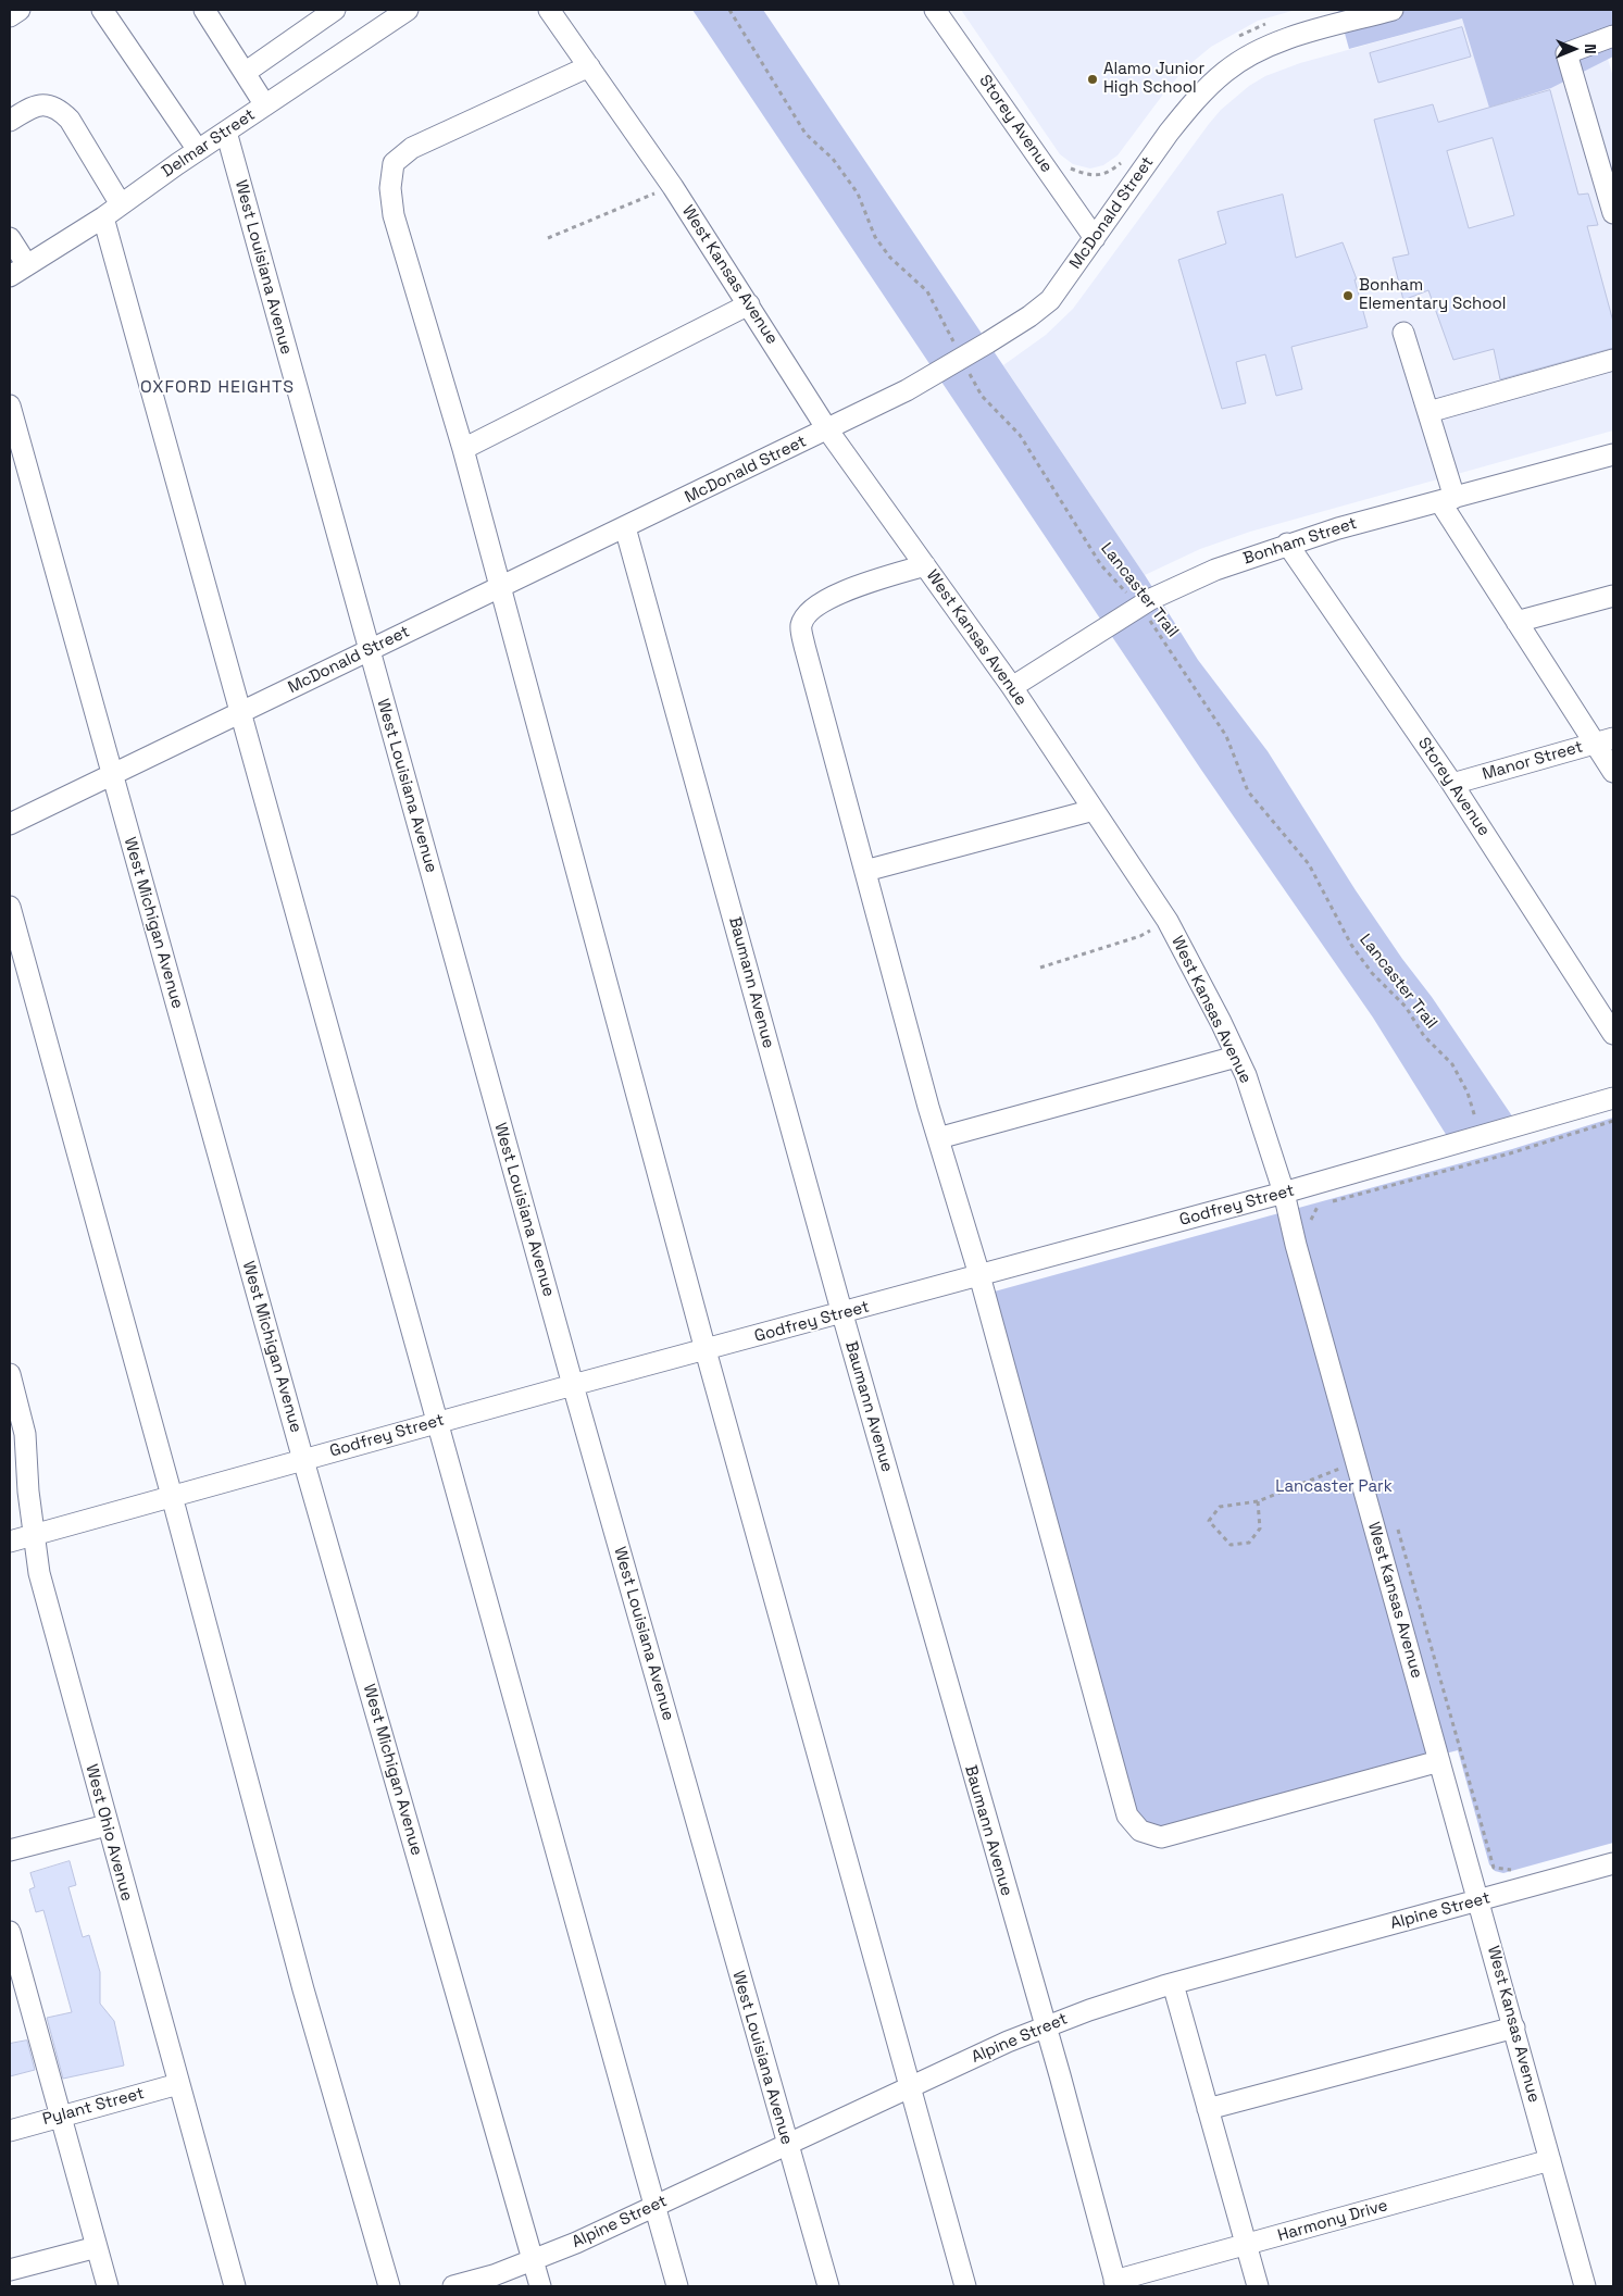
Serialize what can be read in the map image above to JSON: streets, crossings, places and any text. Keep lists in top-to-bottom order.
{
  "streets": {
    "street": [
      "Storey Avenue",
      "Delmar Street",
      "McDonald Street",
      "West Louisiana Avenue",
      "West Kansas Avenue",
      "Bonham Street",
      "Manor Street",
      "West Michigan Avenue",
      "Baumann Avenue",
      "Godfrey Street",
      "West Ohio Avenue",
      "Alpine Street",
      "Pylant Street",
      "Harmony Drive"
    ],
    "path": ["Lancaster Trail"]
  },
  "crossings": [
    ["Storey Avenue", "McDonald Street"],
    ["Storey Avenue", "Bonham Street"],
    ["Storey Avenue", "Manor Street"],
    ["Delmar Street", "West Louisiana Avenue"],
    ["McDonald Street", "West Louisiana Avenue"],
    ["McDonald Street", "West Kansas Avenue"],
    ["McDonald Street", "Lancaster Trail"],
    ["McDonald Street", "West Michigan Avenue"],
    ["McDonald Street", "Baumann Avenue"],
    ["West Louisiana Avenue", "Godfrey Street"],
    ["West Louisiana Avenue", "Alpine Street"],
    ["West Kansas Avenue", "Bonham Street"],
    ["West Kansas Avenue", "Godfrey Street"],
    ["West Kansas Avenue", "Alpine Street"],
    ["West Kansas Avenue", "Harmony Drive"],
    ["Bonham Street", "Lancaster Trail"],
    ["Lancaster Trail", "Godfrey Street"],
    ["West Michigan Avenue", "Godfrey Street"],
    ["West Michigan Avenue", "Alpine Street"],
    ["Baumann Avenue", "Godfrey Street"],
    ["Baumann Avenue", "Alpine Street"],
    ["Baumann Avenue", "Harmony Drive"],
    ["Godfrey Street", "West Ohio Avenue"],
    ["West Ohio Avenue", "Pylant Street"]
  ],
  "districts": ["OXFORD HEIGHTS"],
  "parks": ["Lancaster Park"],
  "places": ["Alamo Junior High School", "Bonham Elementary School"],
  "north": "right"
}
